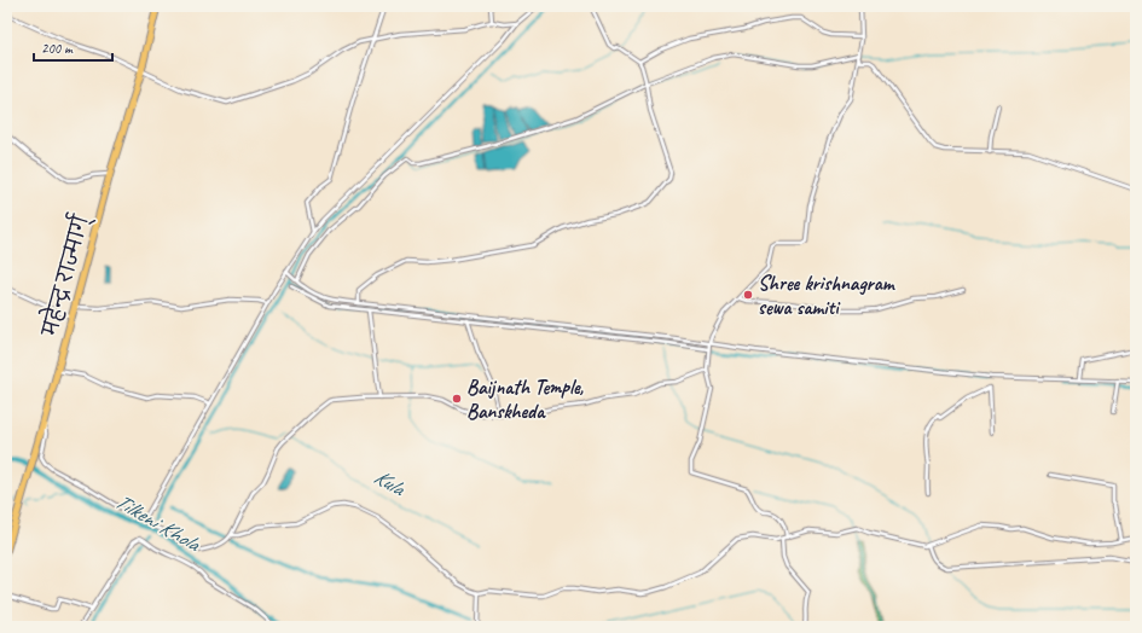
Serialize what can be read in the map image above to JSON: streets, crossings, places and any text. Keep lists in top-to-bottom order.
{
  "streets": {
    "highway": ["महेन्द्र राज्मार्ग्"]
  },
  "water": ["Kula", "Tilkeni Khola"],
  "places": ["Shree krishnagram sewa samiti", "Baijnath Temple, Banskheda"],
  "scale_bar": "200 m"
}
